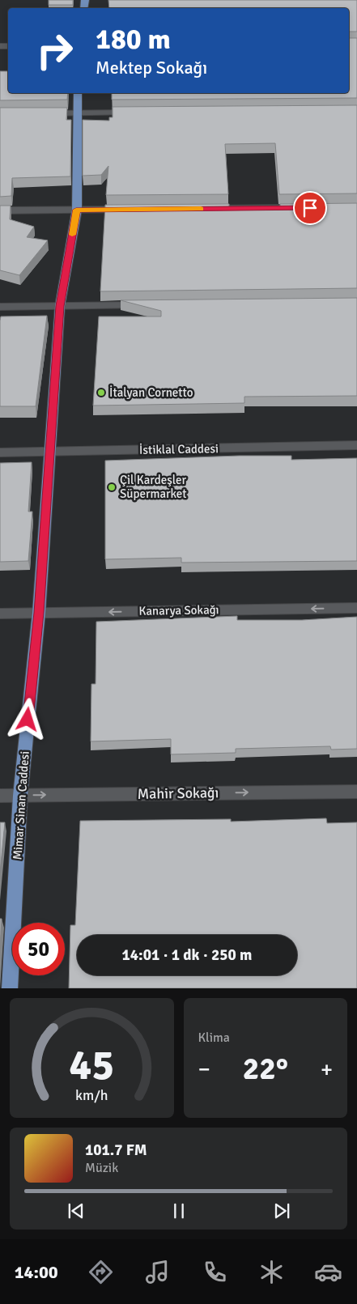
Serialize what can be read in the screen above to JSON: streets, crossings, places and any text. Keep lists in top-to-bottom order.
{
  "streets": {
    "main road": ["Mimar Sinan Caddesi"],
    "street": ["İstiklal Caddesi", "Kanarya Sokağı", "Mahir Sokağı"]
  },
  "crossings": [
    ["İstiklal Caddesi", "Mimar Sinan Caddesi"],
    ["Kanarya Sokağı", "Mimar Sinan Caddesi"],
    ["Mahir Sokağı", "Mimar Sinan Caddesi"]
  ],
  "one_way": ["Kanarya Sokağı", "Mahir Sokağı"],
  "places": ["İtalyan Cornetto", "Çil Kardeşler Süpermarket"],
  "page": {
    "turn": ["180 m", "Mektep Sokağı"],
    "limit": "50",
    "trip": "14:01 · 1 dk · 250 m",
    "tile": "Klima",
    "heat": ["−", "22°", "+"],
    "song": ["101.7 FM", "Müzik"],
    "tabs": "14:00",
    "gauge": ["45", "km/h"]
  }
}
